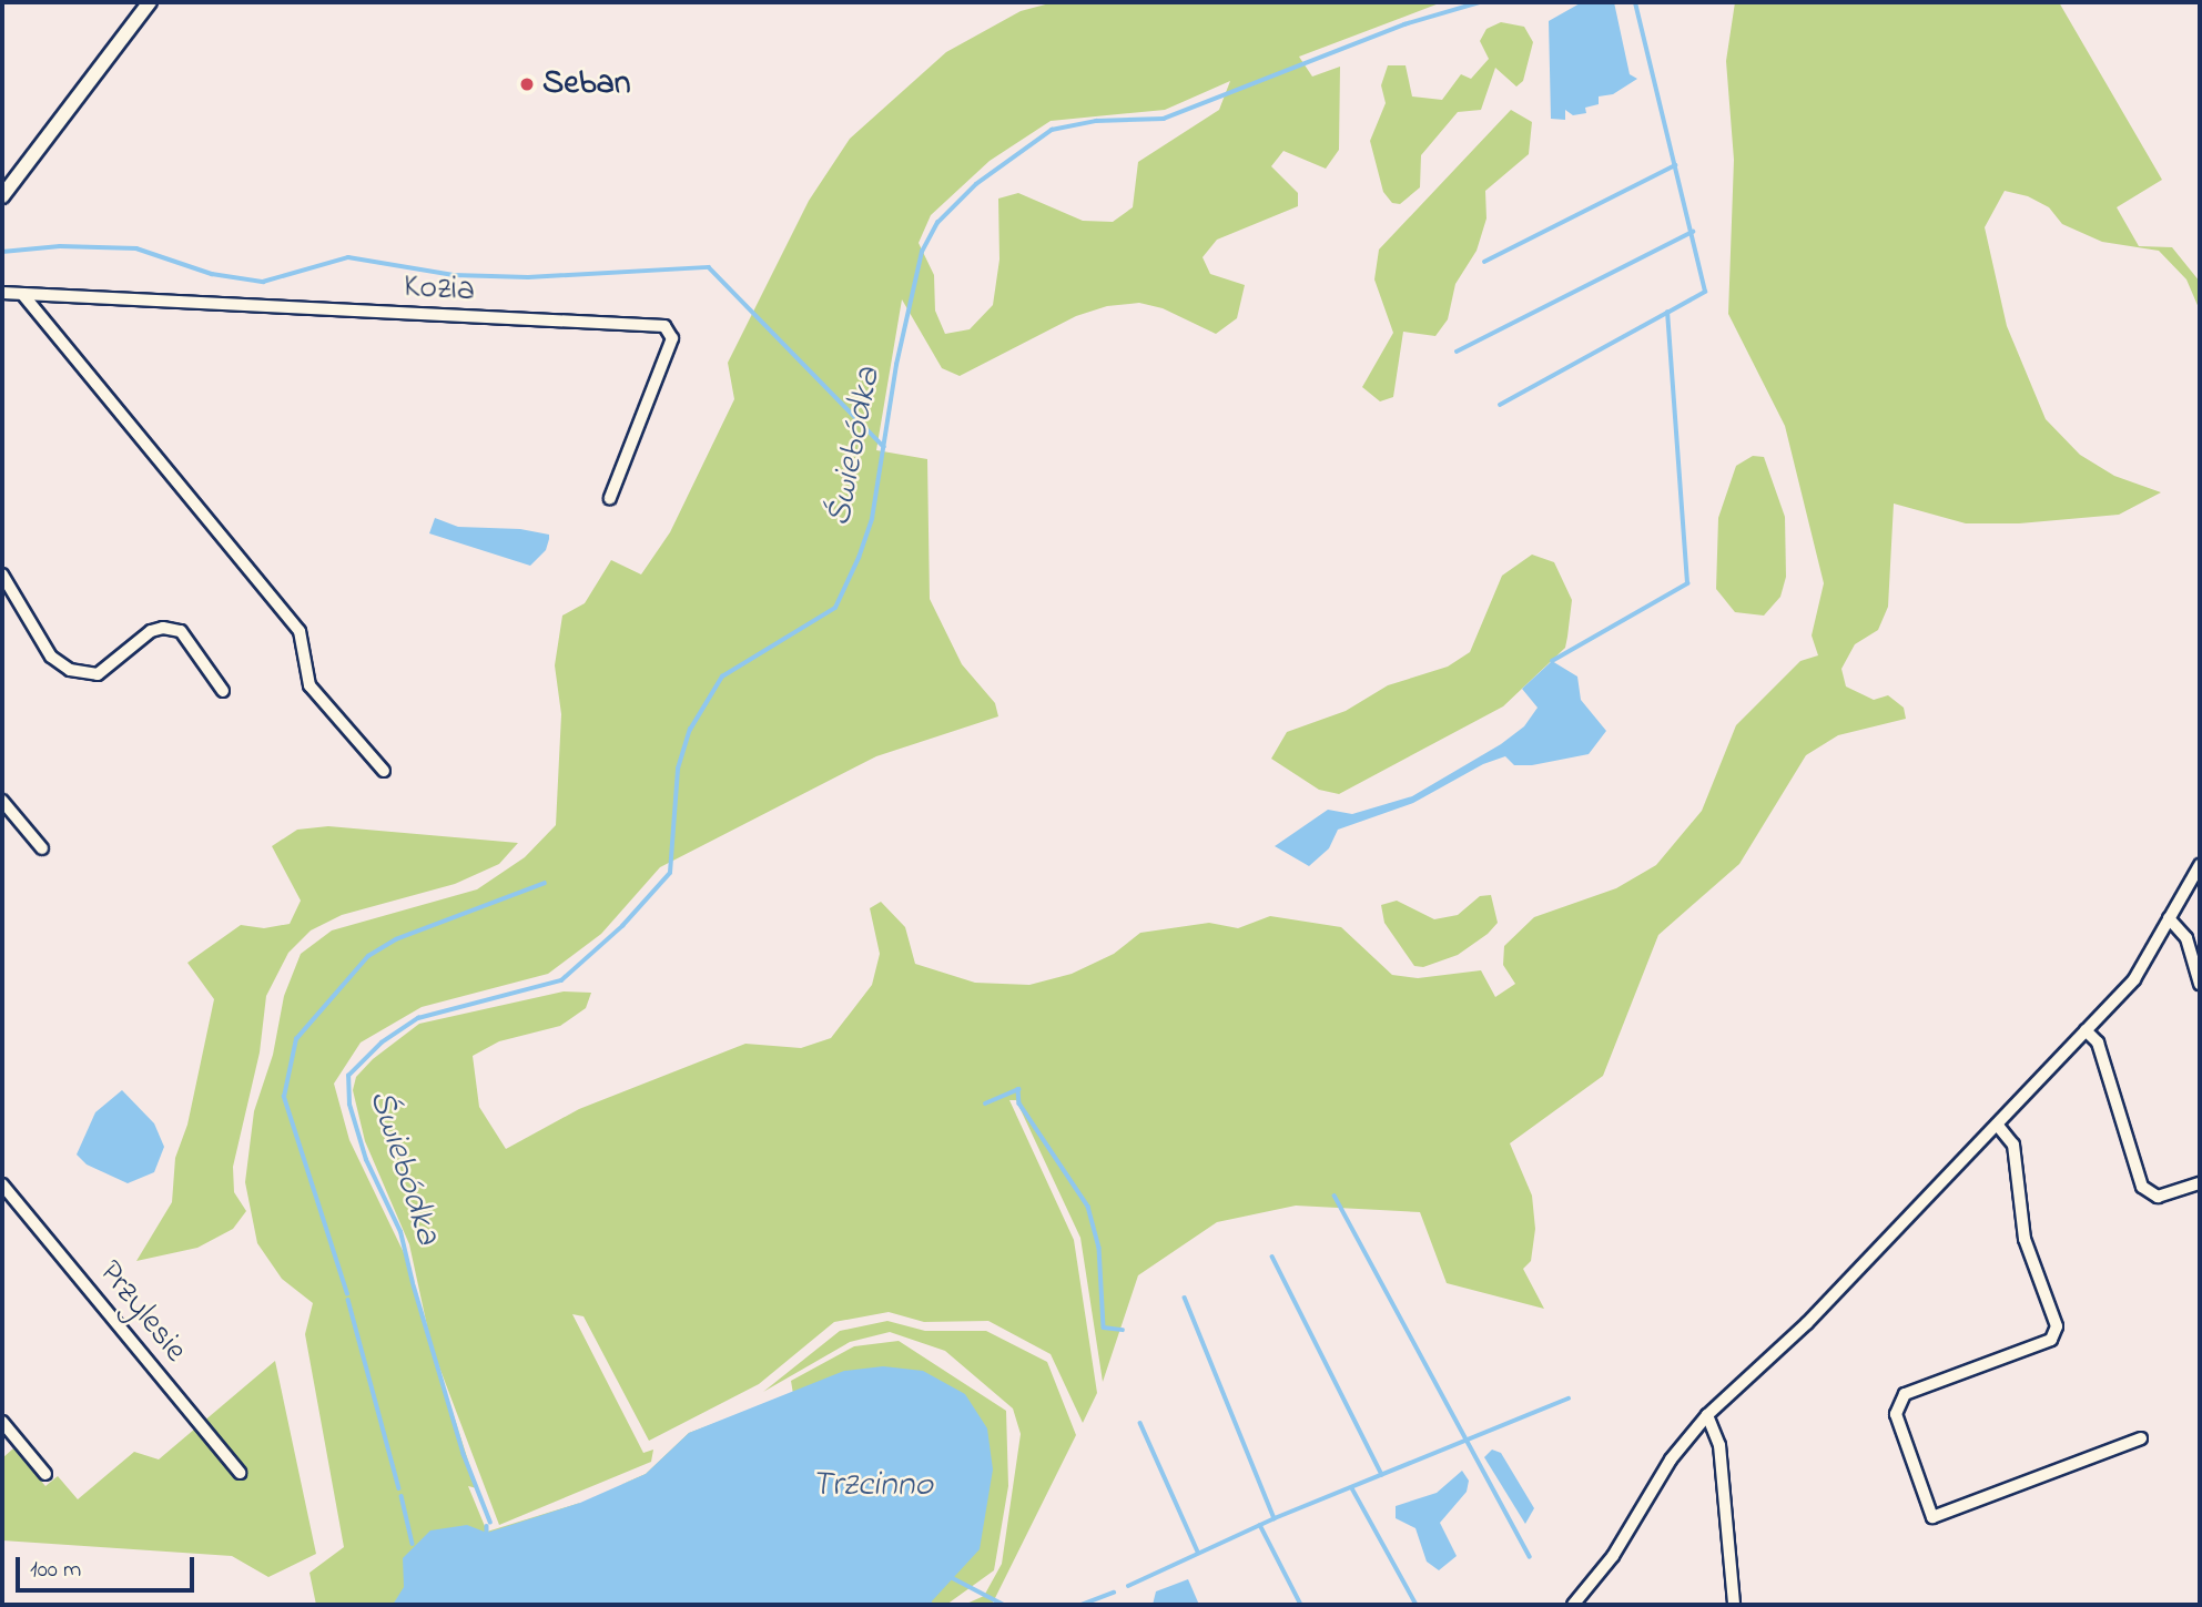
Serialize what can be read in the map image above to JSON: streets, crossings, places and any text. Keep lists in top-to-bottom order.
{
  "streets": {
    "street": ["Kozia", "Przylesie"]
  },
  "water": ["Świebódka", "Trzcinno"],
  "places": ["Seban"],
  "scale_bar": "100 m"
}
